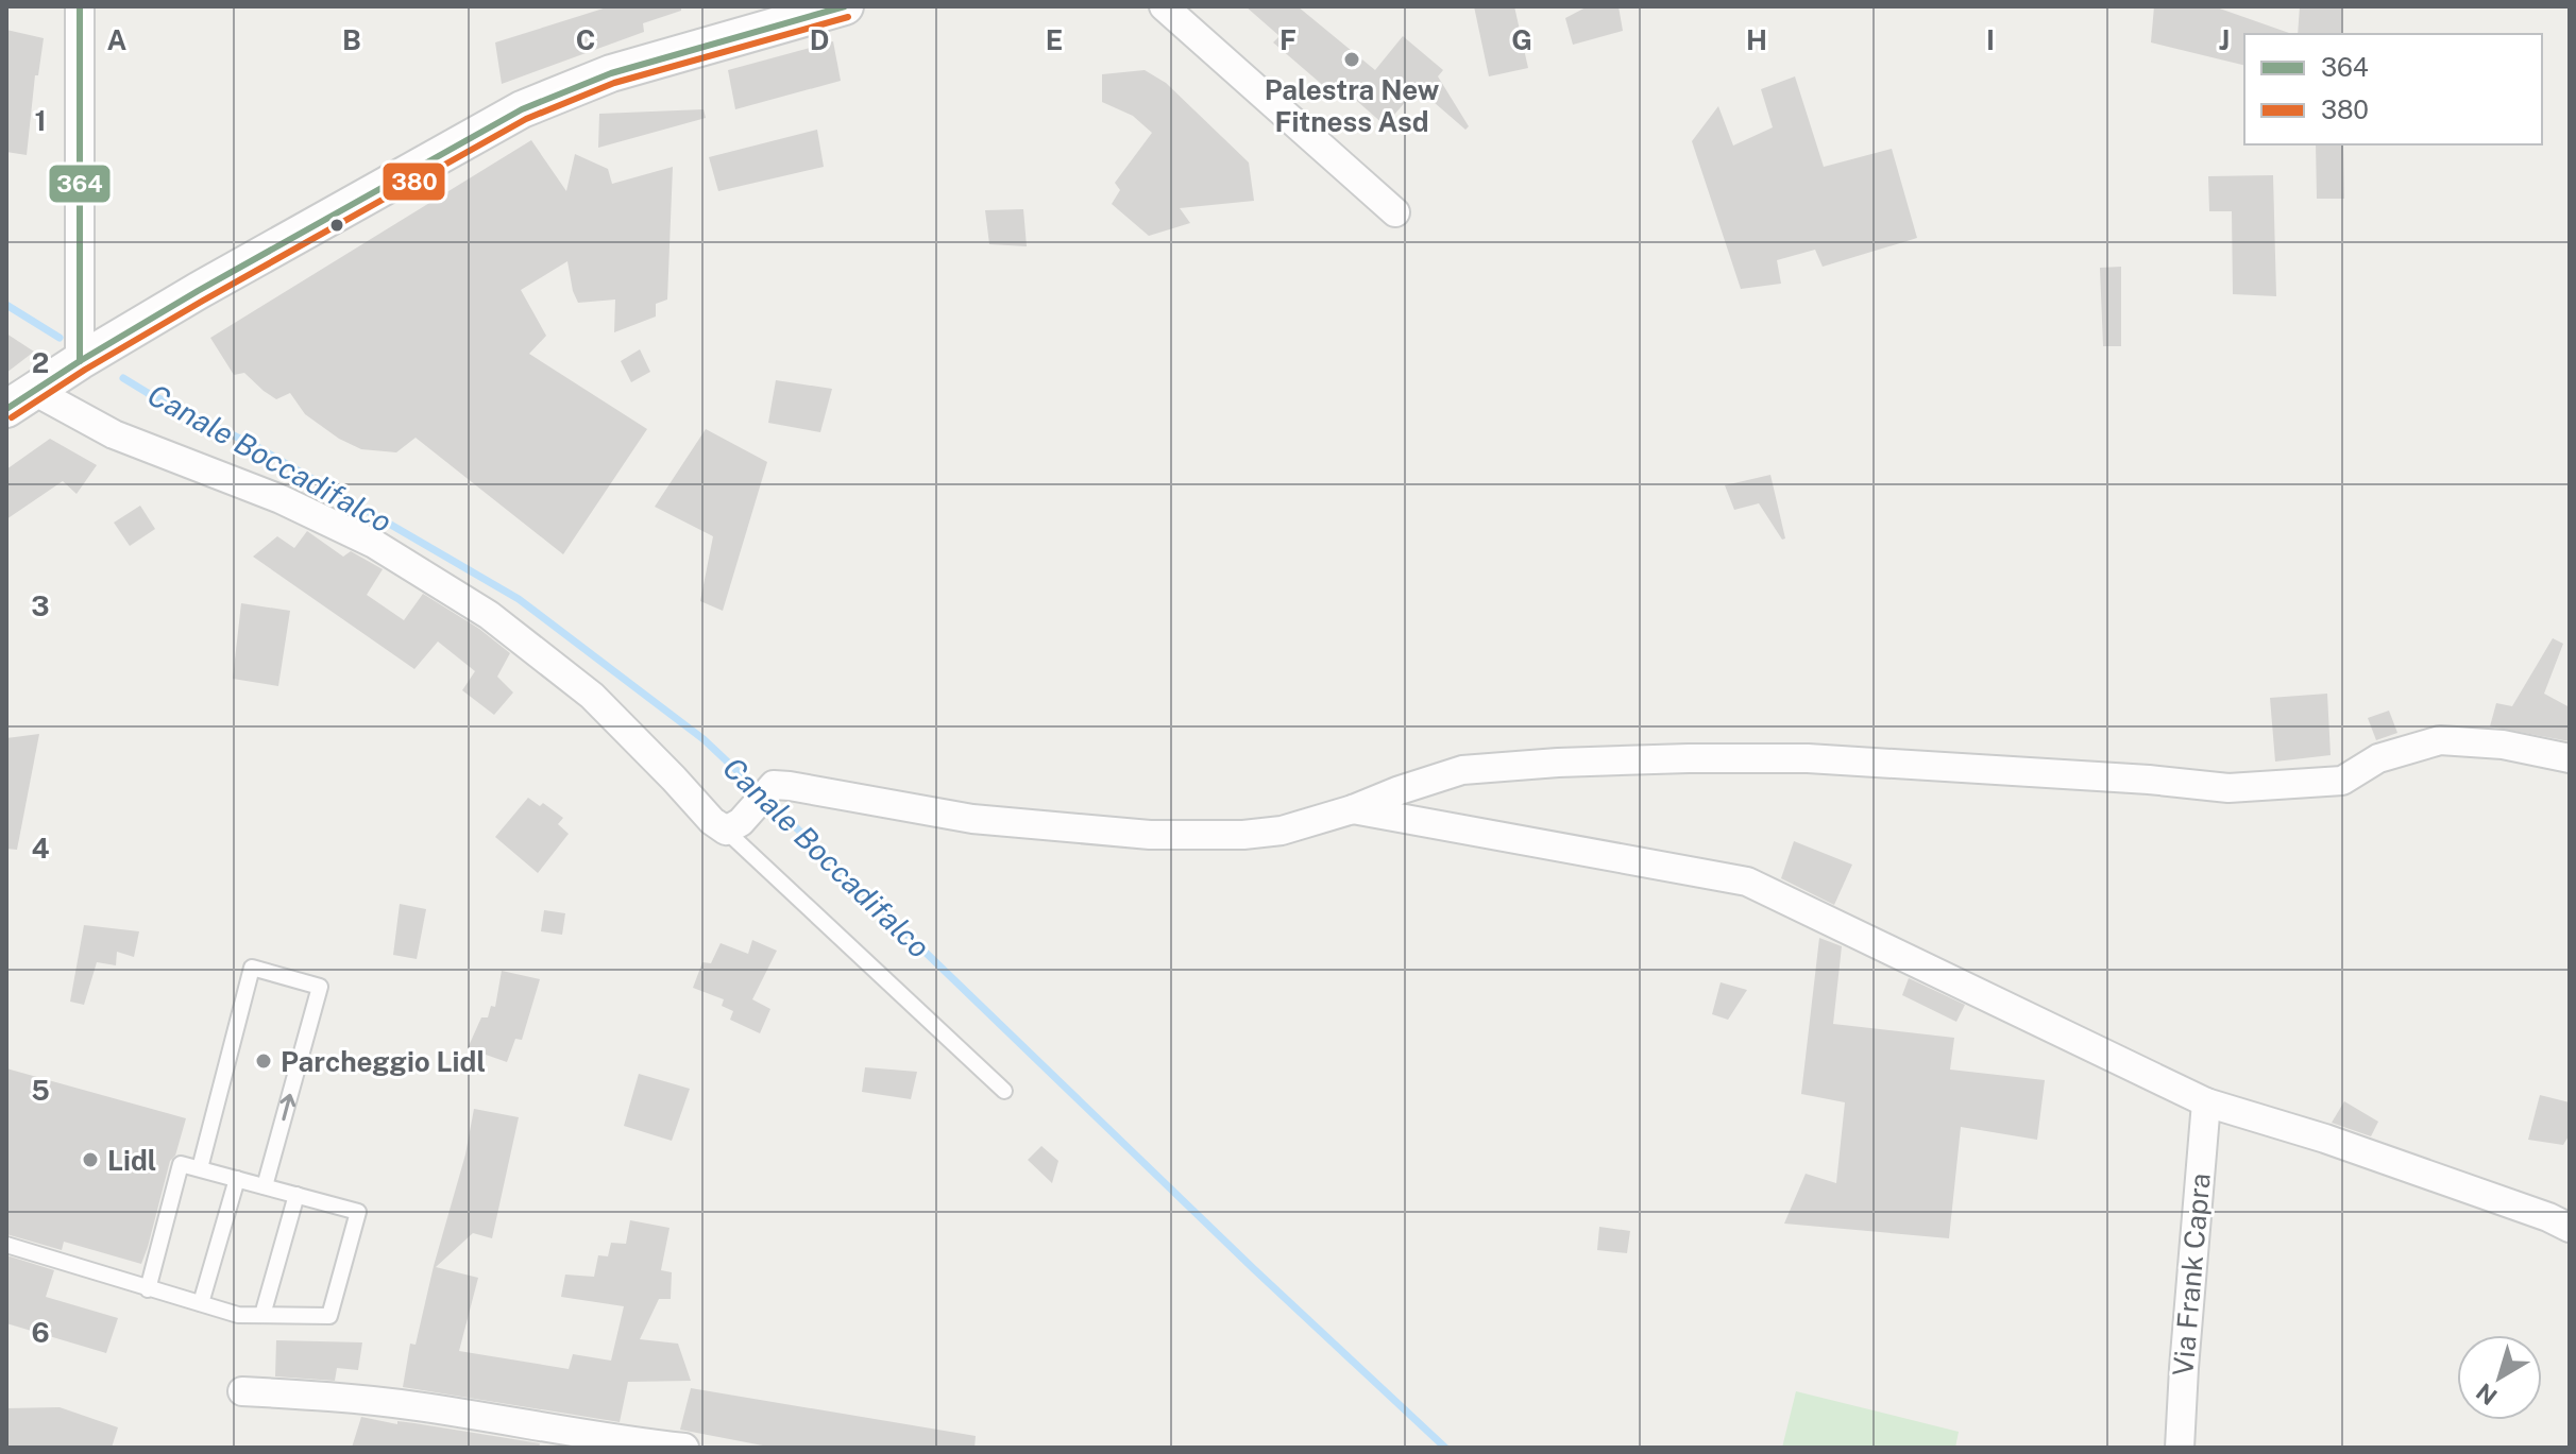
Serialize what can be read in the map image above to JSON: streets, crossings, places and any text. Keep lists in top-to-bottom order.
{
  "streets": {
    "street": ["Via Frank Capra"]
  },
  "water": ["Canale Boccadifalco"],
  "places": ["Palestra New Fitness Asd", "Parcheggio Lidl", "Lidl"],
  "lines": ["transit line 364", "transit line 380"],
  "legend": ["364", "380"],
  "north": "bottom left",
  "grid": {
    "columns": [
      "A",
      "B",
      "C",
      "D",
      "E",
      "F",
      "G",
      "H",
      "I",
      "J"
    ],
    "rows": [
      "1",
      "2",
      "3",
      "4",
      "5",
      "6"
    ]
  }
}
